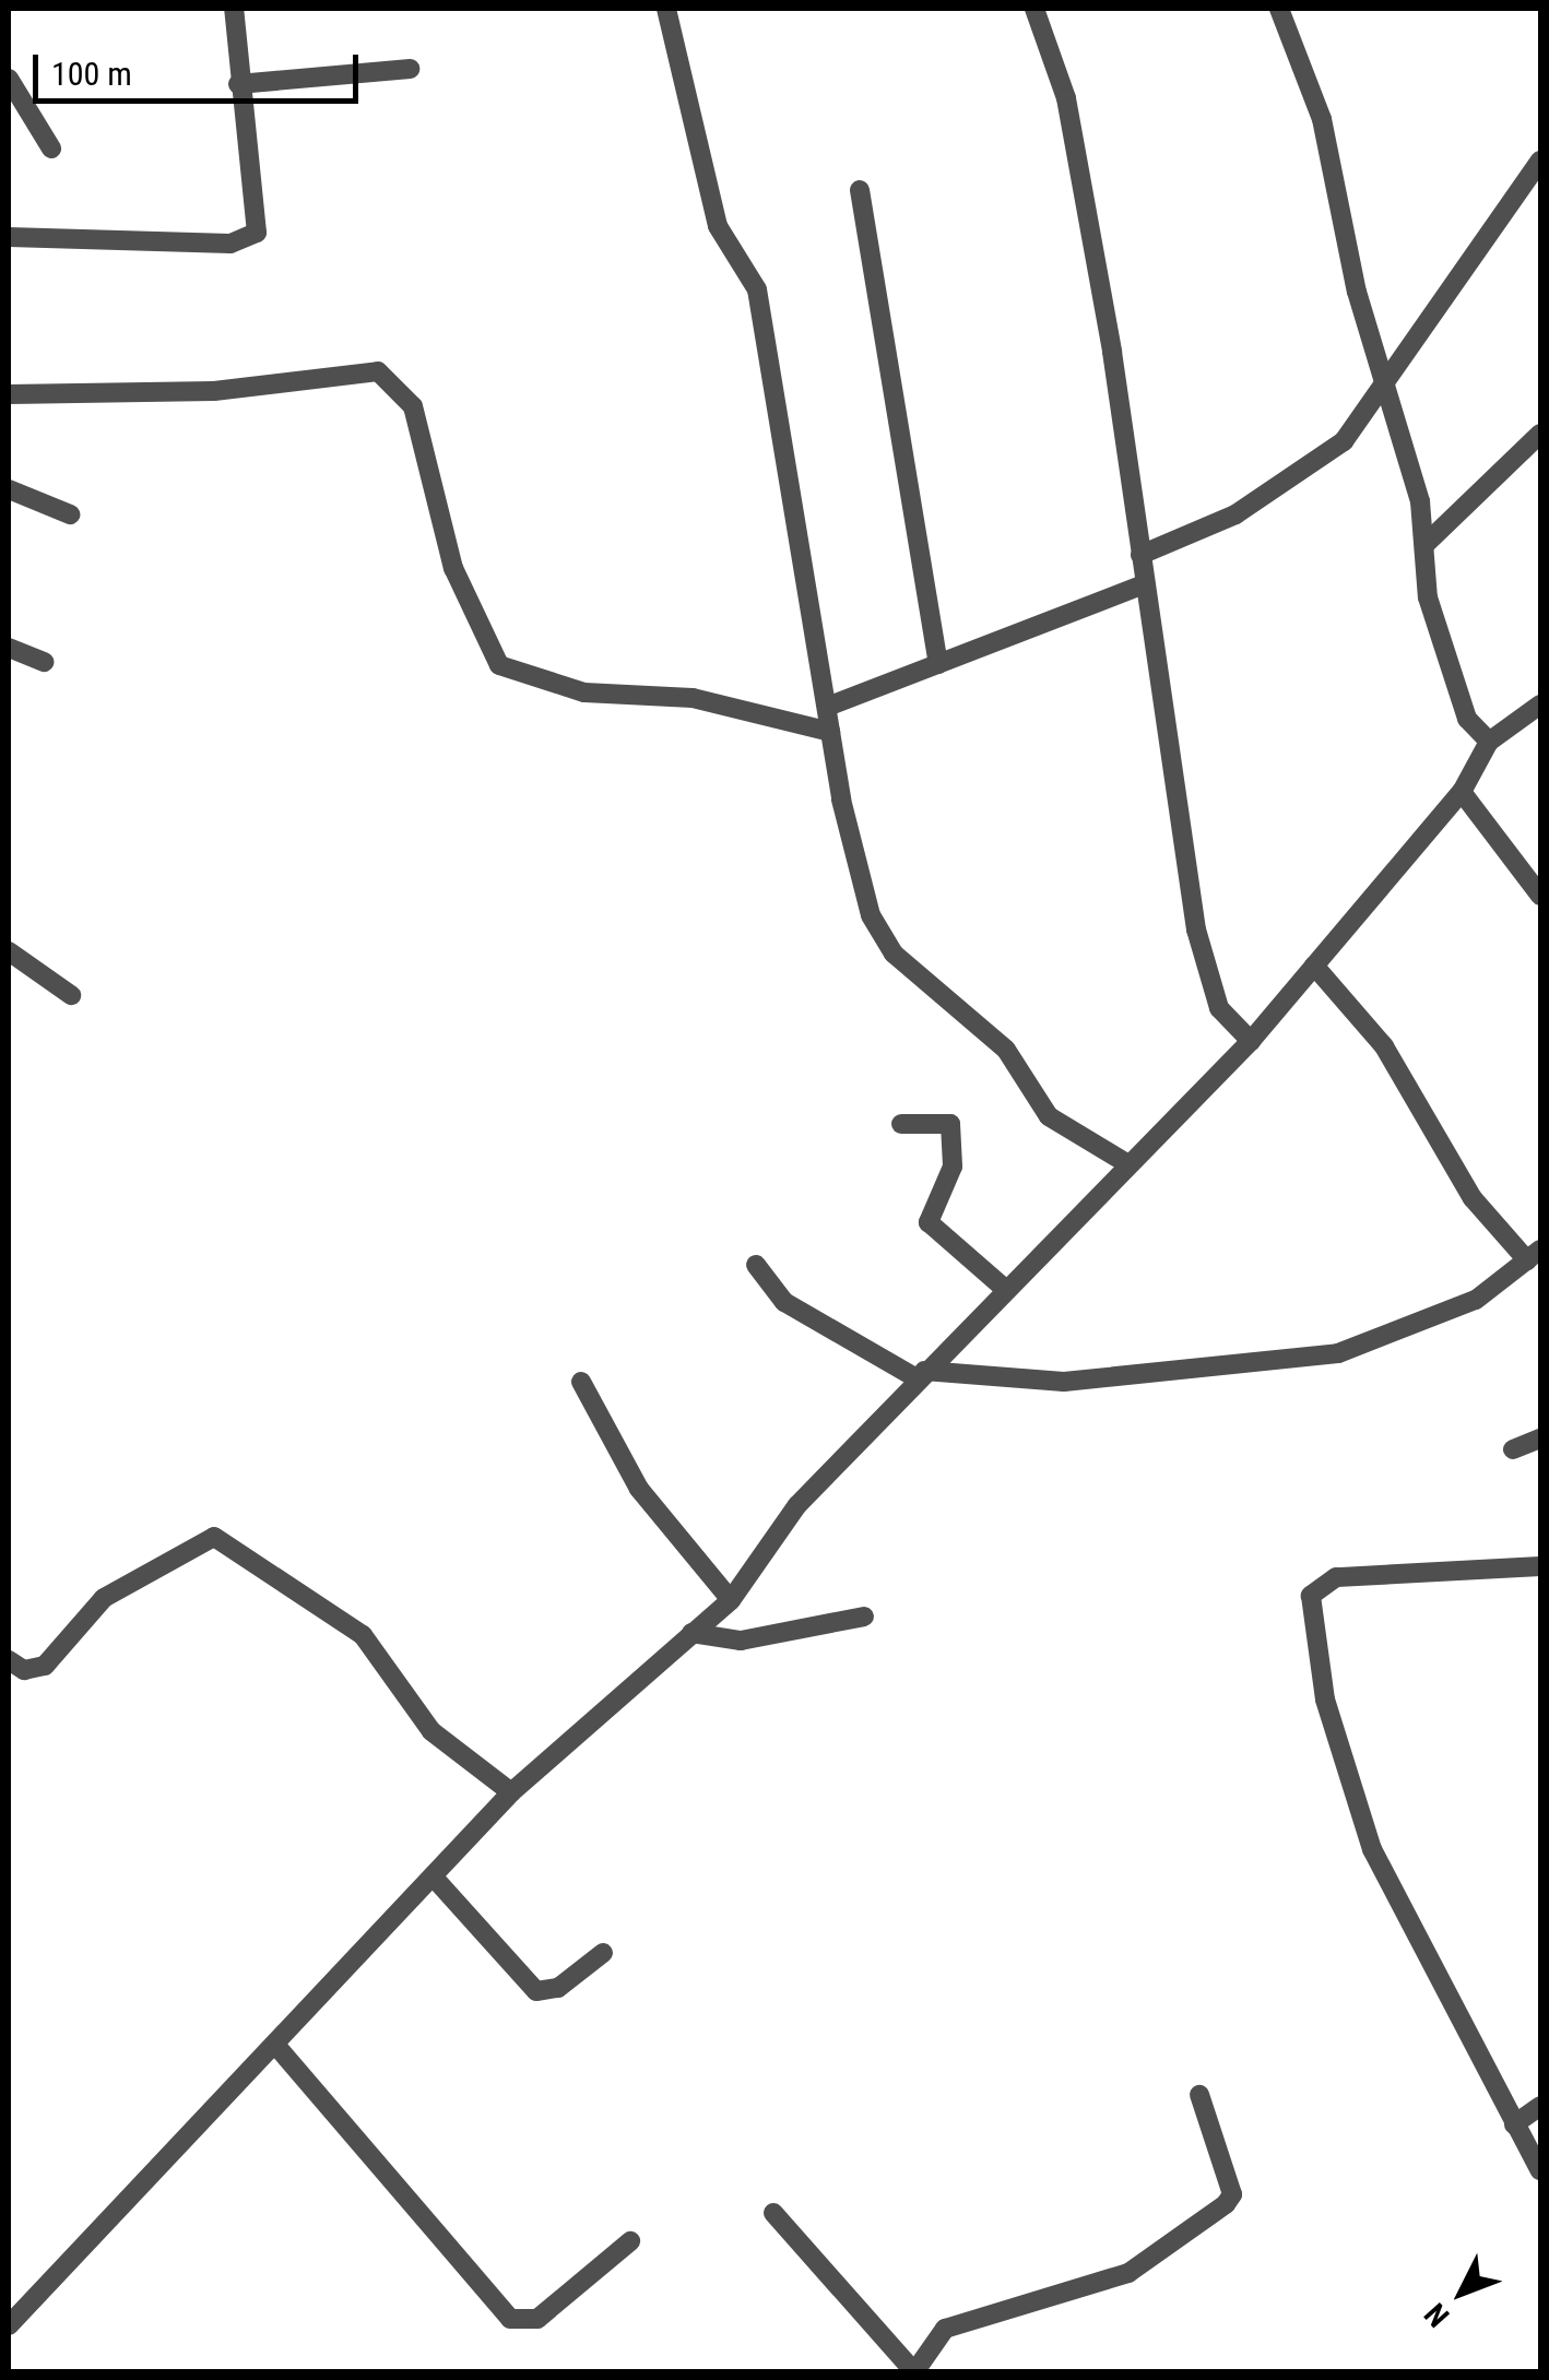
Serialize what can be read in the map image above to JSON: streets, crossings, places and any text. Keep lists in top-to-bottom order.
{
  "scale_bar": "100 m",
  "north": "bottom left"
}
